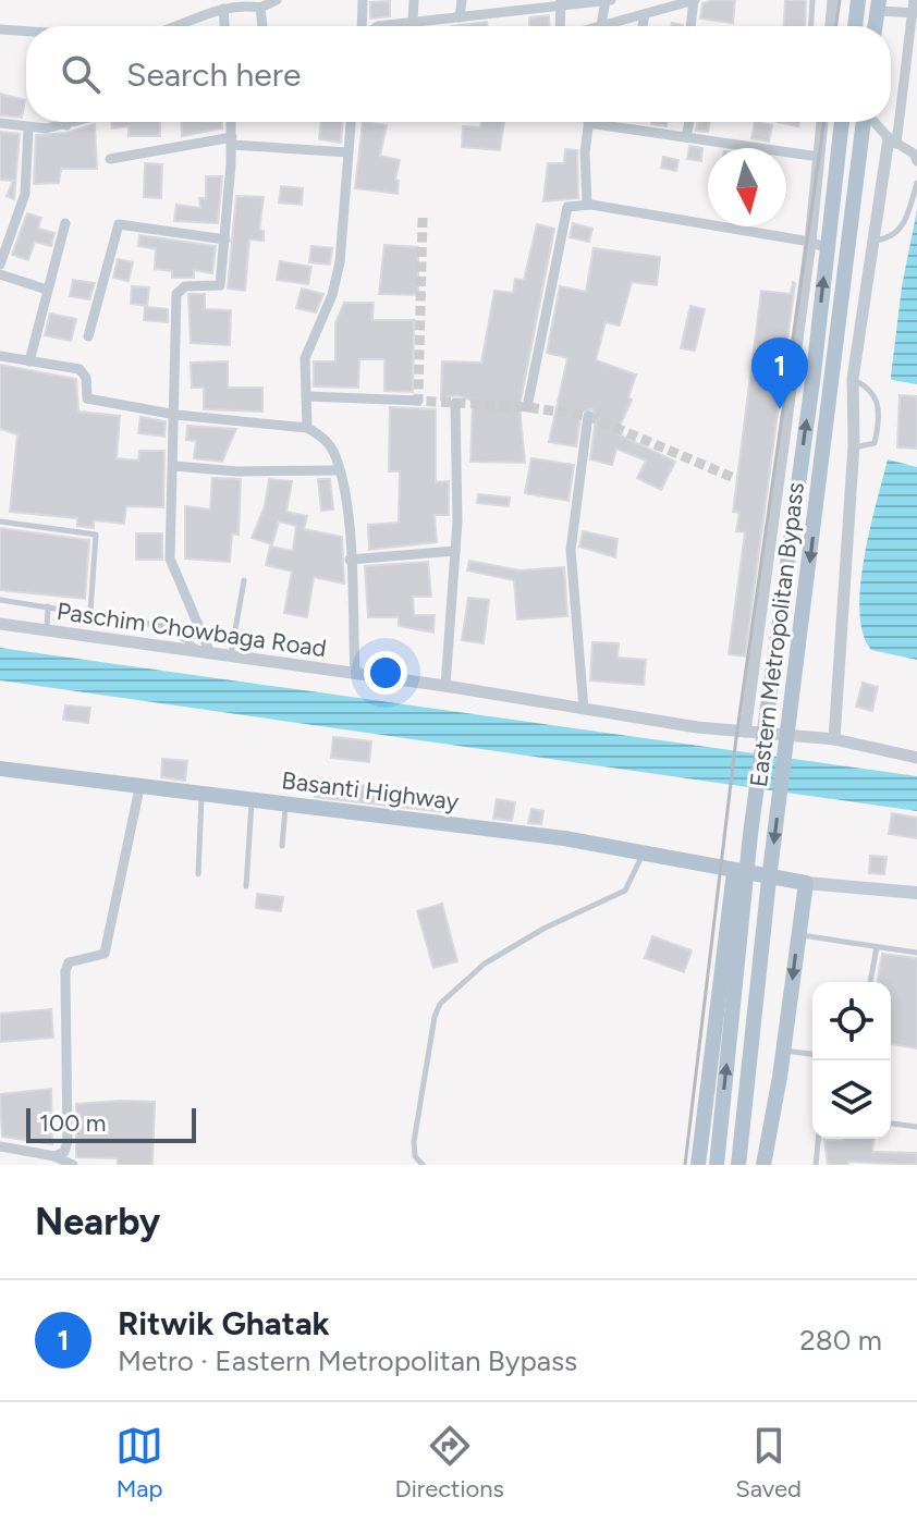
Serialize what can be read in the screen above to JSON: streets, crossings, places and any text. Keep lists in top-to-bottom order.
{
  "streets": {
    "main road": ["Eastern Metropolitan Bypass", "Basanti Highway"],
    "street": ["Paschim Chowbaga Road"]
  },
  "scale_bar": "100 m",
  "north": "bottom",
  "page": {
    "search": "Search here",
    "pins": "1",
    "scale": "100 m",
    "heading": "Nearby",
    "list": [
      {
        "mark": "1",
        "name": "Ritwik Ghatak",
        "note": "Metro · Eastern Metropolitan Bypass",
        "value": "280 m"
      }
    ],
    "nav": ["Map", "Directions", "Saved"]
  }
}
